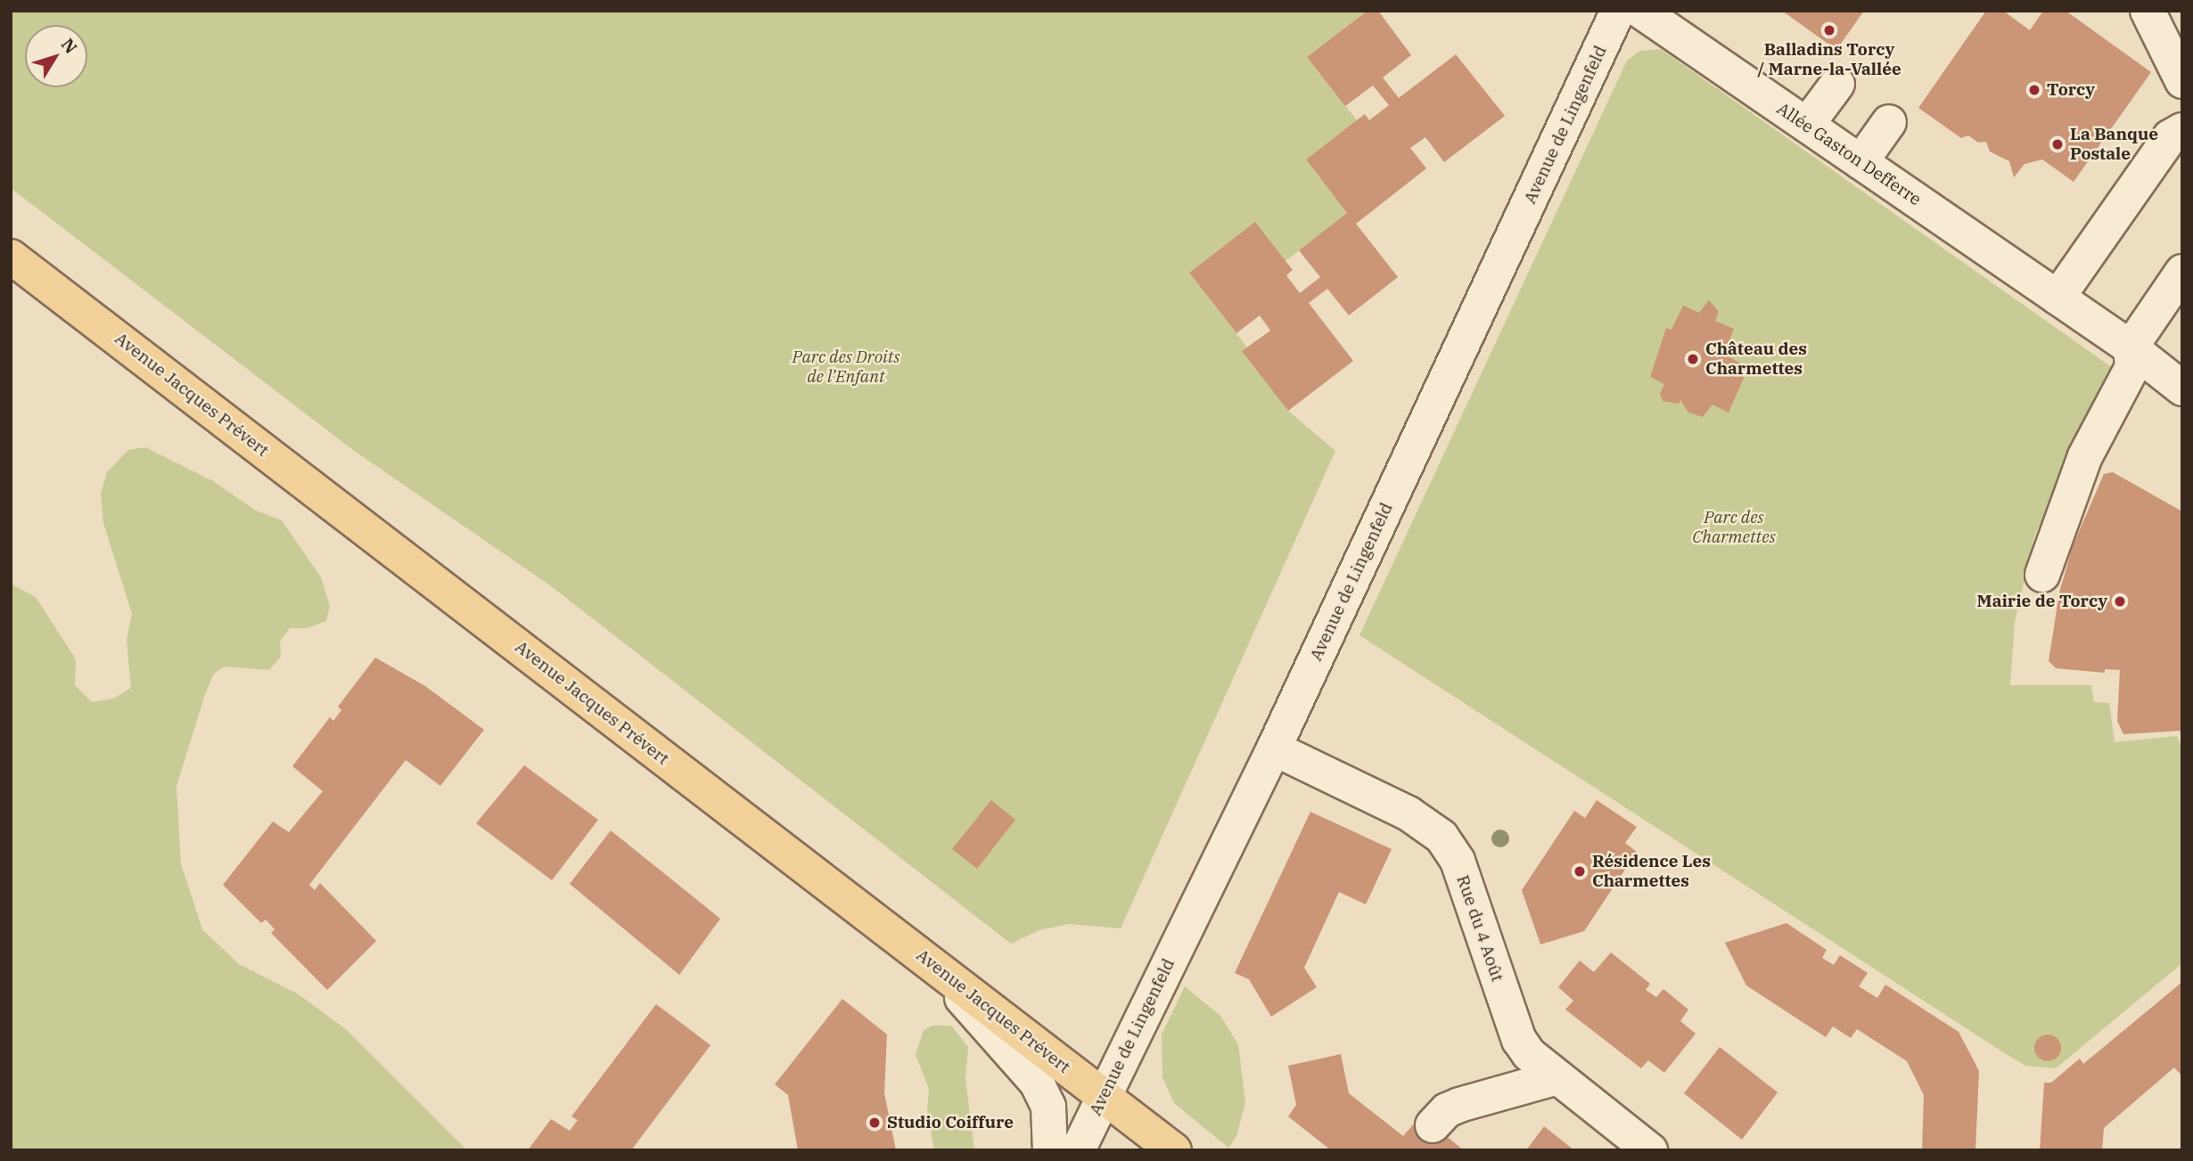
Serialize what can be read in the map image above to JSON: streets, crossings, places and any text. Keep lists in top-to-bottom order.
{
  "streets": {
    "main road": ["Avenue Jacques Prévert"],
    "street": ["Avenue de Lingenfeld", "Allée Gaston Defferre", "Rue du 4 Août"]
  },
  "crossings": [
    ["Avenue de Lingenfeld", "Avenue Jacques Prévert"],
    ["Avenue de Lingenfeld", "Rue du 4 Août"]
  ],
  "parks": ["Parc des Droits de l’Enfant", "Parc des Charmettes"],
  "places": [
    "Balladins Torcy / Marne-la-Vallée",
    "Torcy",
    "La Banque Postale",
    "Château des Charmettes",
    "Mairie de Torcy",
    "Résidence Les Charmettes",
    "Studio Coiffure"
  ],
  "north": "top right"
}
